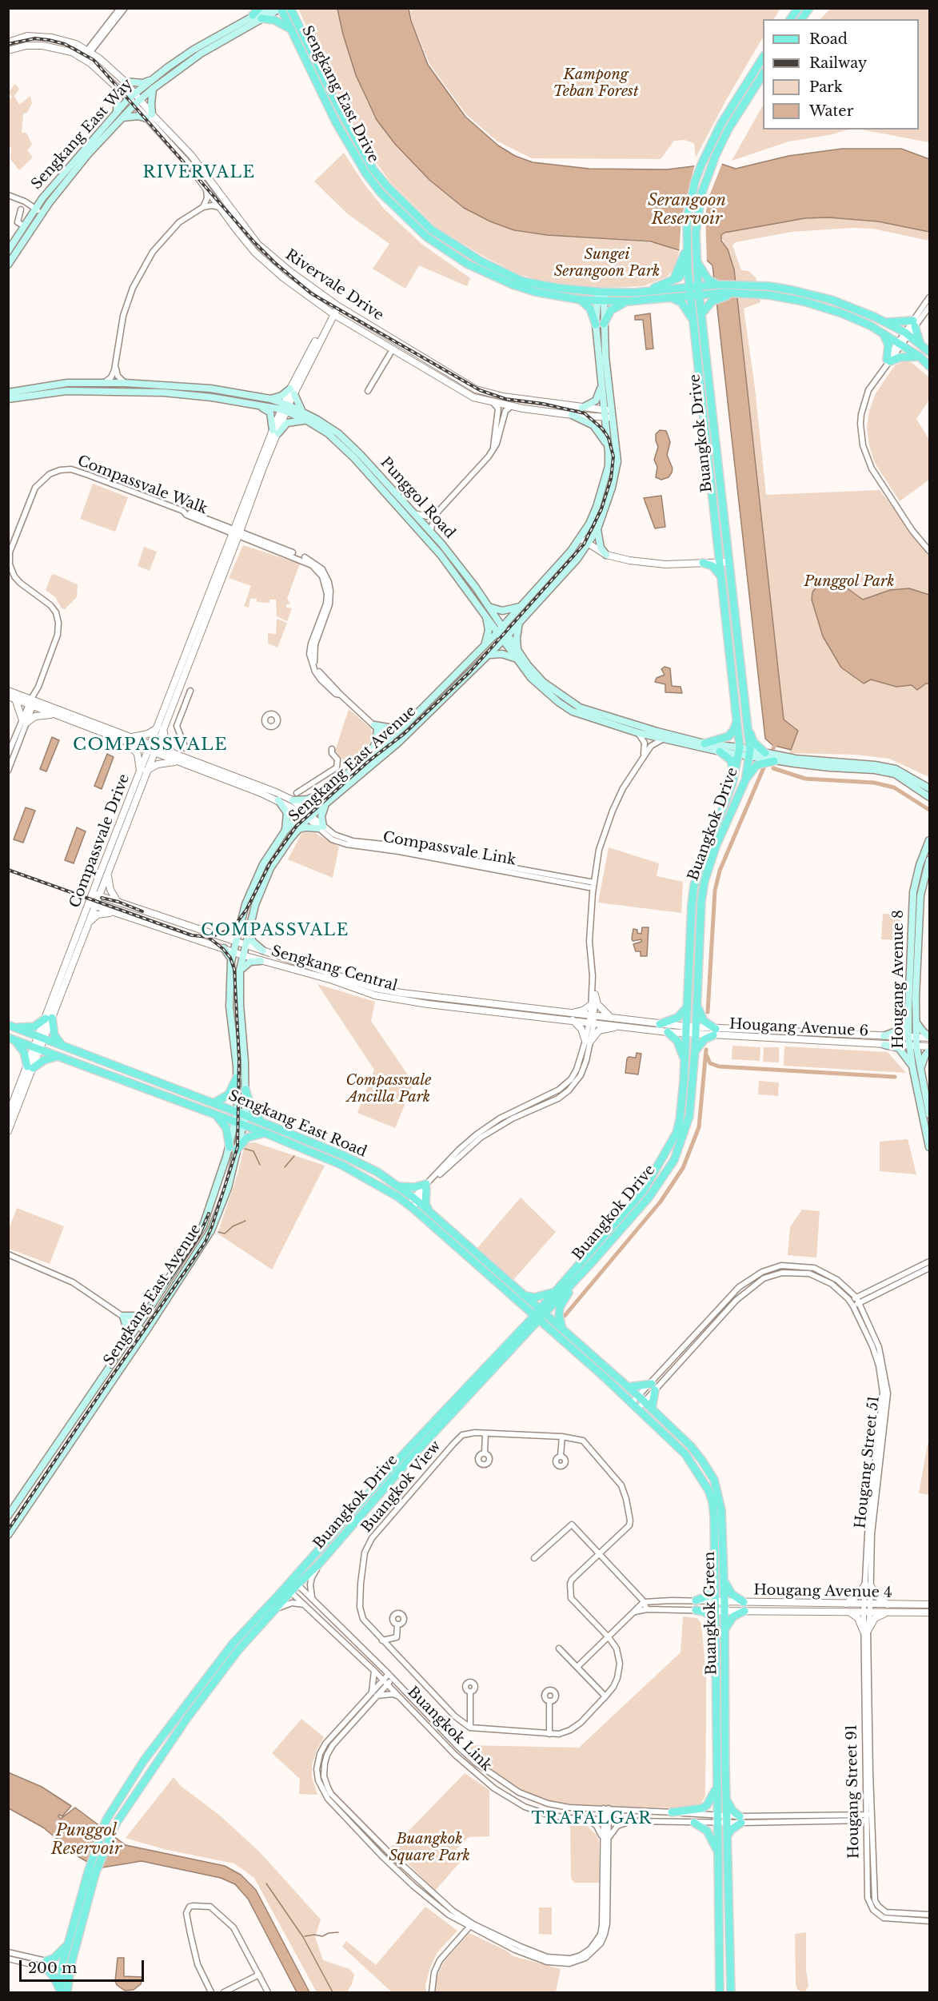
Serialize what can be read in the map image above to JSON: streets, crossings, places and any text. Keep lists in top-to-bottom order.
{
  "streets": {
    "main road": [
      "Sengkang East Drive",
      "Sengkang East Way",
      "Buangkok Drive",
      "Punggol Road",
      "Sengkang East Avenue",
      "Hougang Avenue 8",
      "Sengkang East Road",
      "Buangkok Green"
    ],
    "street": [
      "Rivervale Drive",
      "Compassvale Walk",
      "Compassvale Drive",
      "Compassvale Link",
      "Sengkang Central",
      "Hougang Avenue 6",
      "Hougang Street 51",
      "Buangkok View",
      "Hougang Avenue 4",
      "Buangkok Link",
      "Hougang Street 91"
    ]
  },
  "crossings": [
    ["Sengkang East Drive", "Sengkang East Way"],
    ["Sengkang East Drive", "Buangkok Drive"],
    ["Sengkang East Drive", "Sengkang East Avenue"],
    ["Sengkang East Way", "Rivervale Drive"],
    ["Rivervale Drive", "Sengkang East Avenue"],
    ["Rivervale Drive", "Compassvale Drive"],
    ["Buangkok Drive", "Punggol Road"],
    ["Buangkok Drive", "Sengkang Central"],
    ["Buangkok Drive", "Hougang Avenue 6"],
    ["Buangkok Drive", "Sengkang East Road"],
    ["Buangkok Drive", "Buangkok Green"],
    ["Buangkok Drive", "Buangkok Link"],
    ["Compassvale Walk", "Sengkang East Avenue"],
    ["Compassvale Walk", "Compassvale Drive"],
    ["Punggol Road", "Sengkang East Avenue"],
    ["Punggol Road", "Compassvale Drive"],
    ["Sengkang East Avenue", "Compassvale Link"],
    ["Sengkang East Avenue", "Sengkang Central"],
    ["Sengkang East Avenue", "Sengkang East Road"],
    ["Compassvale Drive", "Sengkang Central"],
    ["Compassvale Drive", "Sengkang East Road"],
    ["Sengkang Central", "Hougang Avenue 6"],
    ["Hougang Avenue 8", "Hougang Avenue 6"],
    ["Sengkang East Road", "Buangkok Green"],
    ["Hougang Street 51", "Hougang Avenue 4"],
    ["Hougang Street 51", "Buangkok Green"],
    ["Hougang Street 51", "Hougang Street 91"],
    ["Hougang Avenue 4", "Buangkok Green"],
    ["Hougang Avenue 4", "Hougang Street 91"],
    ["Buangkok Green", "Buangkok Link"]
  ],
  "districts": [
    "RIVERVALE",
    "COMPASSVALE",
    "COMPASSVALE",
    "TRAFALGAR"
  ],
  "water": ["Serangoon Reservoir", "Punggol Reservoir"],
  "parks": [
    "Kampong Teban Forest",
    "Sungei Serangoon Park",
    "Punggol Park",
    "Compassvale Ancilla Park",
    "Buangkok Square Park"
  ],
  "legend": [
    "Road",
    "Railway",
    "Park",
    "Water"
  ],
  "scale_bar": "200 m"
}
